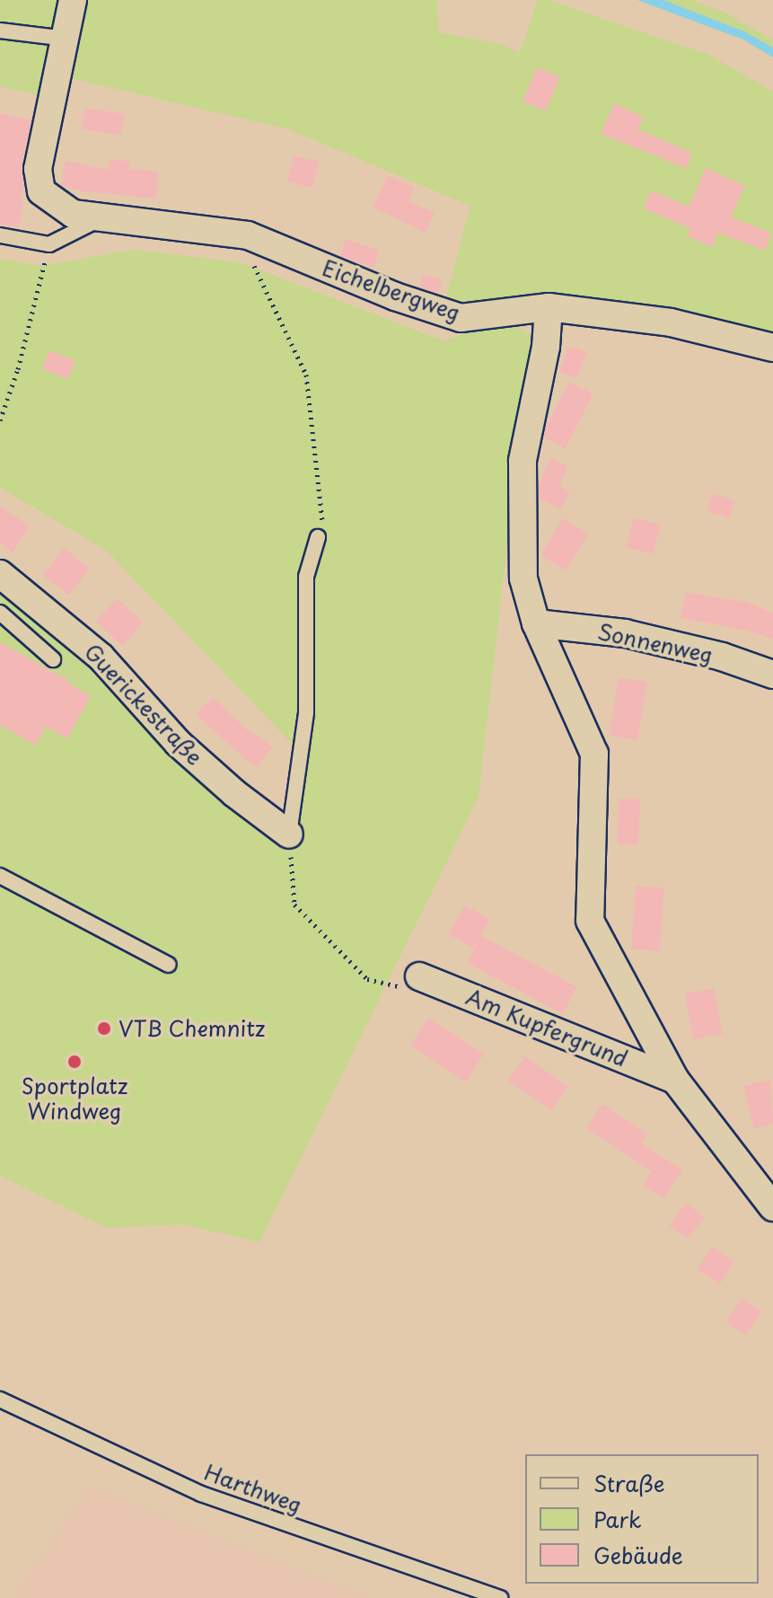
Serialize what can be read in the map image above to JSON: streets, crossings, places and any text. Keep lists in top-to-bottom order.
{
  "streets": {
    "street": [
      "Eichelbergweg",
      "Sonnenweg",
      "Guerickestraße",
      "Am Kupfergrund"
    ],
    "lane": ["Harthweg"]
  },
  "crossings": [
    ["Eichelbergweg", "Am Kupfergrund"],
    ["Sonnenweg", "Am Kupfergrund"]
  ],
  "places": ["VTB Chemnitz", "Sportplatz Windweg"],
  "legend": ["Straße", "Park", "Gebäude"]
}
